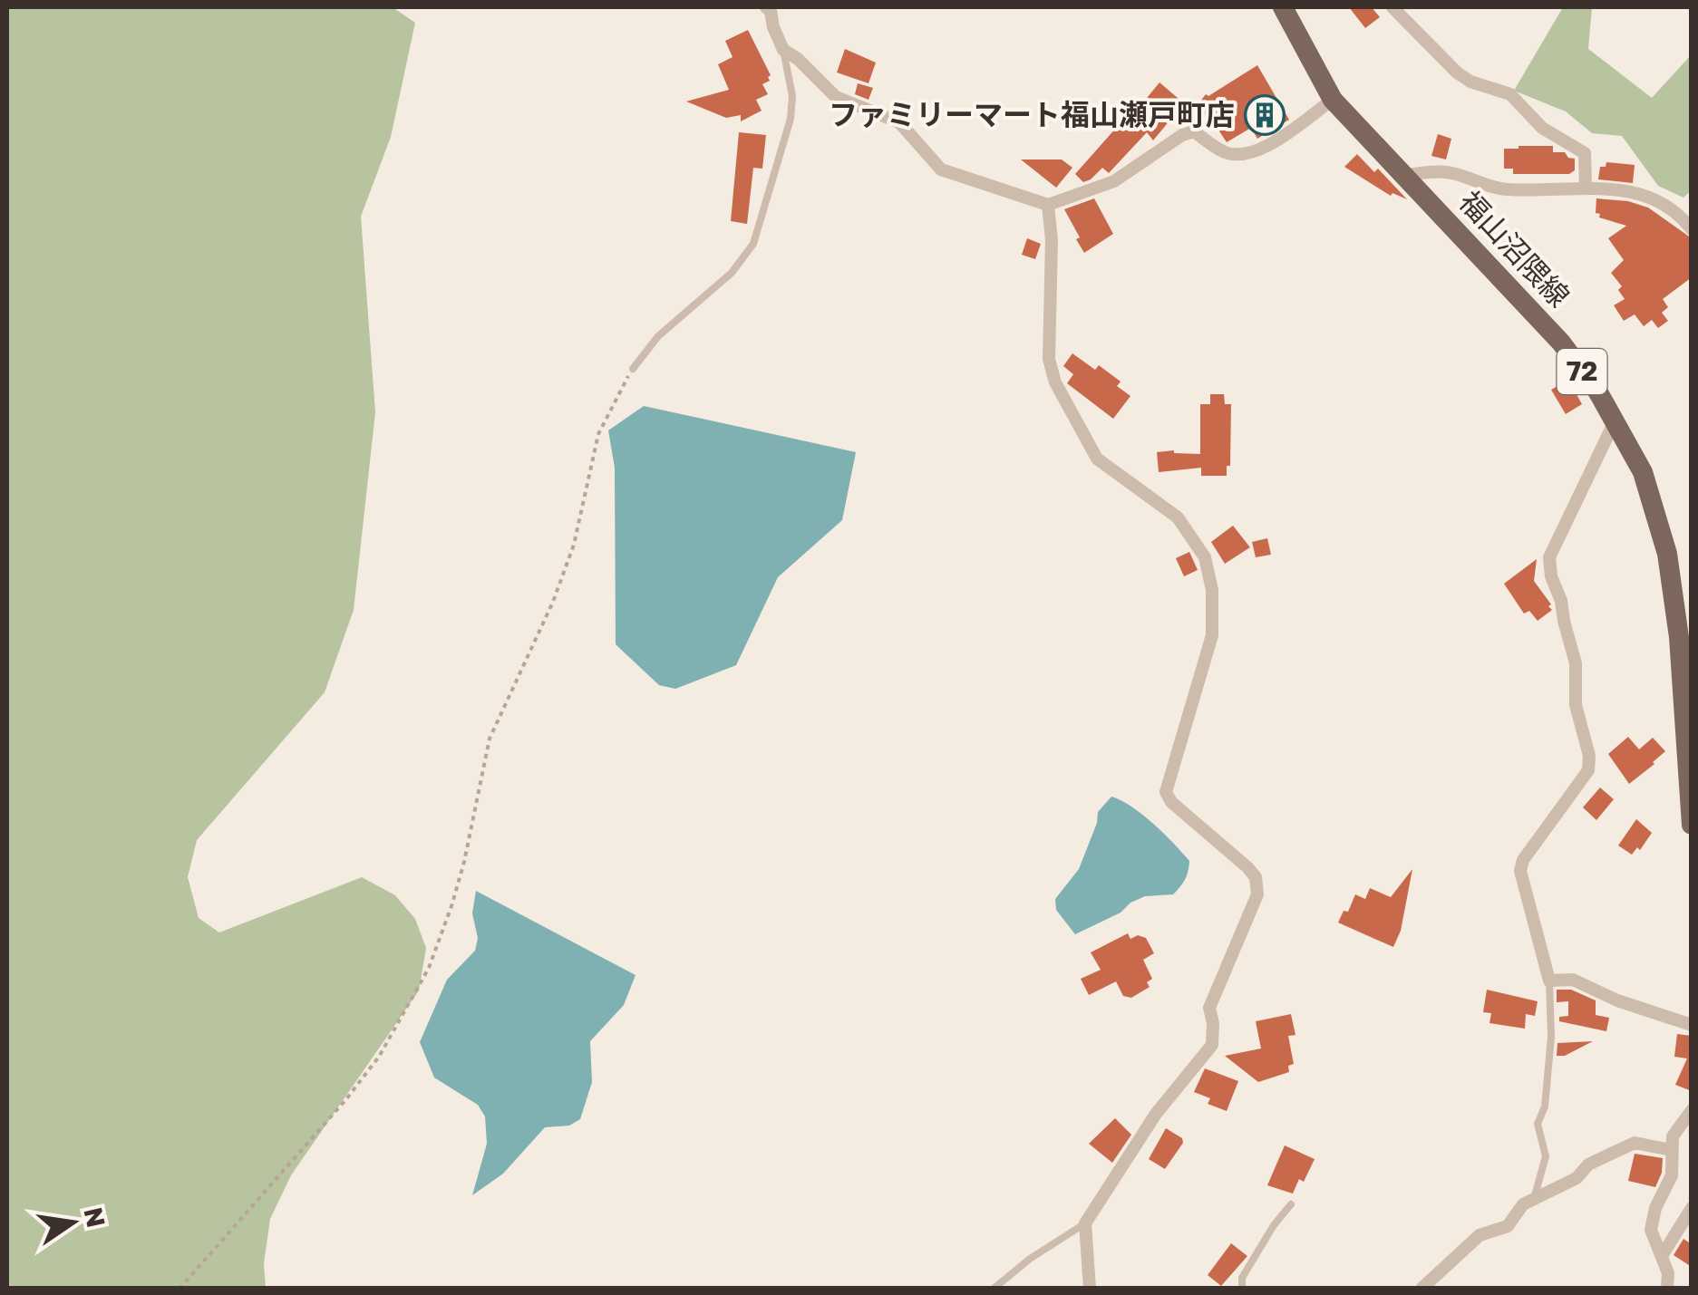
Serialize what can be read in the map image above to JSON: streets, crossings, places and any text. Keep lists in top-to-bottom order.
{
  "streets": {
    "main road": ["福山沼隈線", "72"]
  },
  "places": {
    "building": ["ファミリーマート福山瀬戸町店"]
  },
  "north": "right"
}
